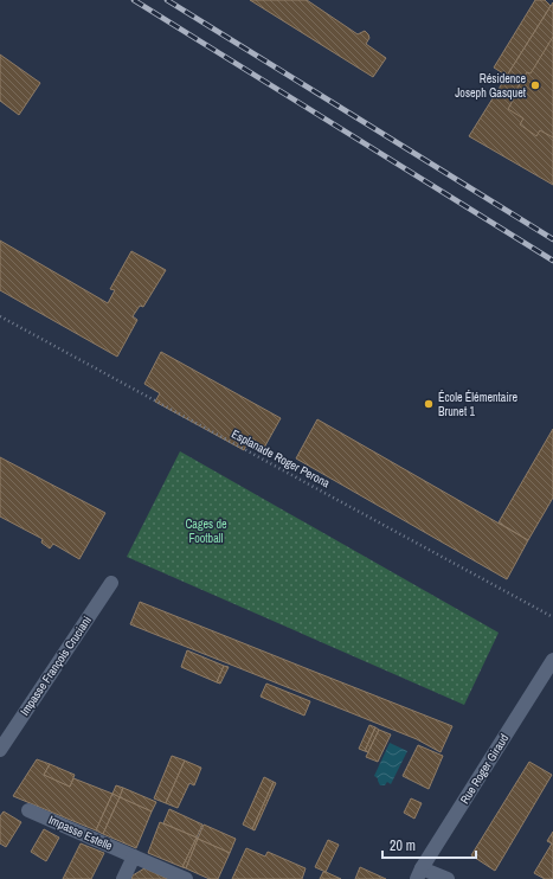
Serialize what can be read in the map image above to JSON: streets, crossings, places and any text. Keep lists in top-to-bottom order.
{
  "streets": {
    "street": ["Impasse François Cruciani", "Rue Roger Giraud", "Impasse Estelle"],
    "path": ["Esplanade Roger Perona"]
  },
  "parks": ["Cages de Football"],
  "places": ["Résidence Joseph Gasquet", "École Élémentaire Brunet 1"],
  "scale_bar": "20 m"
}
